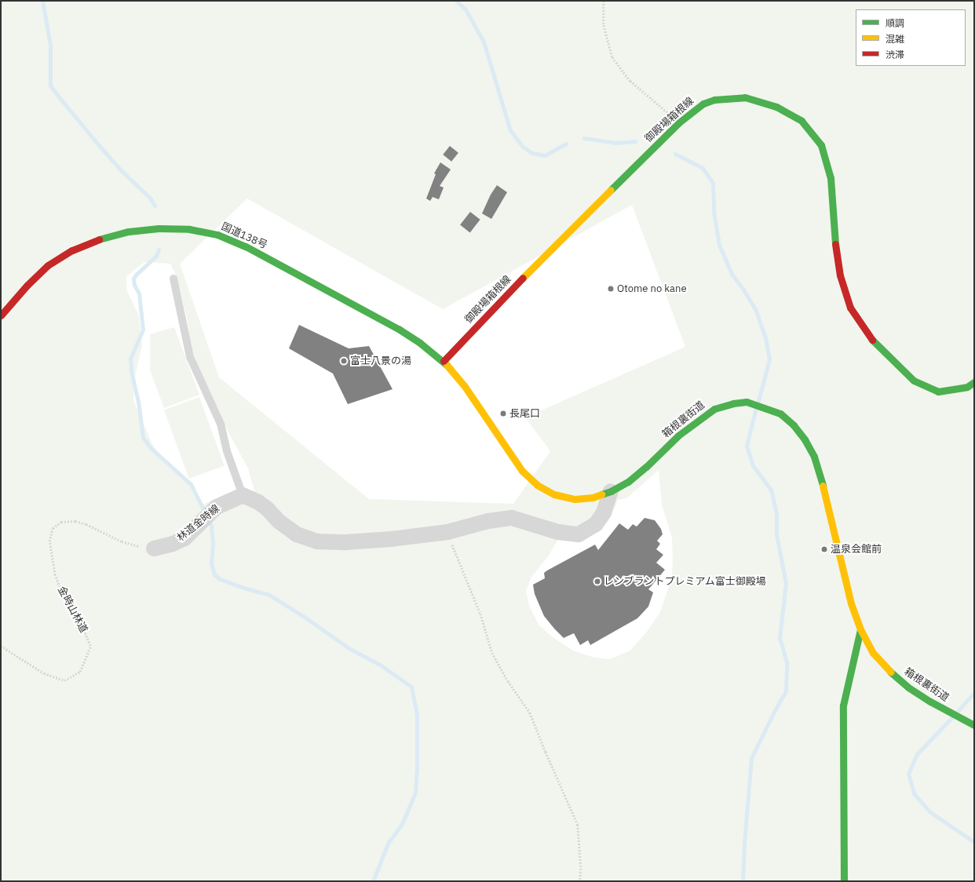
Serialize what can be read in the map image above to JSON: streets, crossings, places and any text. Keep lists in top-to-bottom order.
{
  "streets": {
    "main road": ["御殿場箱根線", "国道138号", "箱根裏街道"],
    "street": ["林道金時線"],
    "path": ["金時山林道"]
  },
  "crossings": [
    ["御殿場箱根線", "国道138号"],
    ["御殿場箱根線", "箱根裏街道"],
    ["国道138号", "箱根裏街道"],
    ["林道金時線", "金時山林道"]
  ],
  "places": [
    "Otome no kane",
    "富士八景の湯",
    "長尾口",
    "温泉会館前",
    "レンブラントプレミアム富士御殿場"
  ],
  "legend": ["順調", "混雑", "渋滞"]
}
